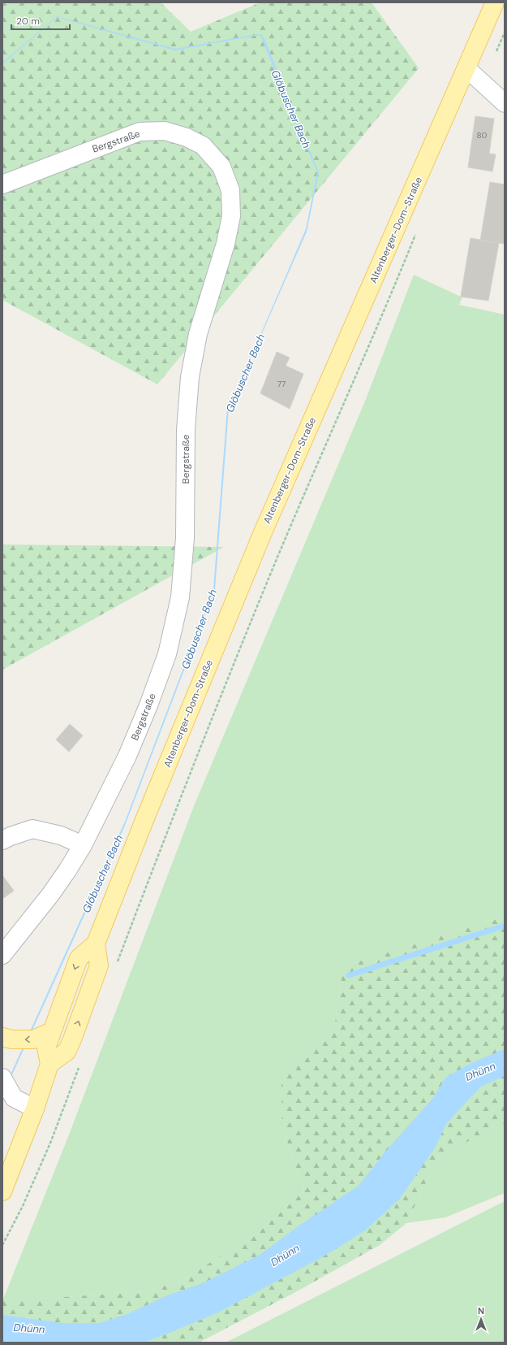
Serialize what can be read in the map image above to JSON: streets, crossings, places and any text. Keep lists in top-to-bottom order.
{
  "streets": {
    "main road": ["Altenberger-Dom-Straße"],
    "street": ["Bergstraße"]
  },
  "water": ["Glöbuscher Bach", "Dhünn"],
  "house_numbers": ["80", "77"],
  "scale_bar": "20 m",
  "north": "top"
}
